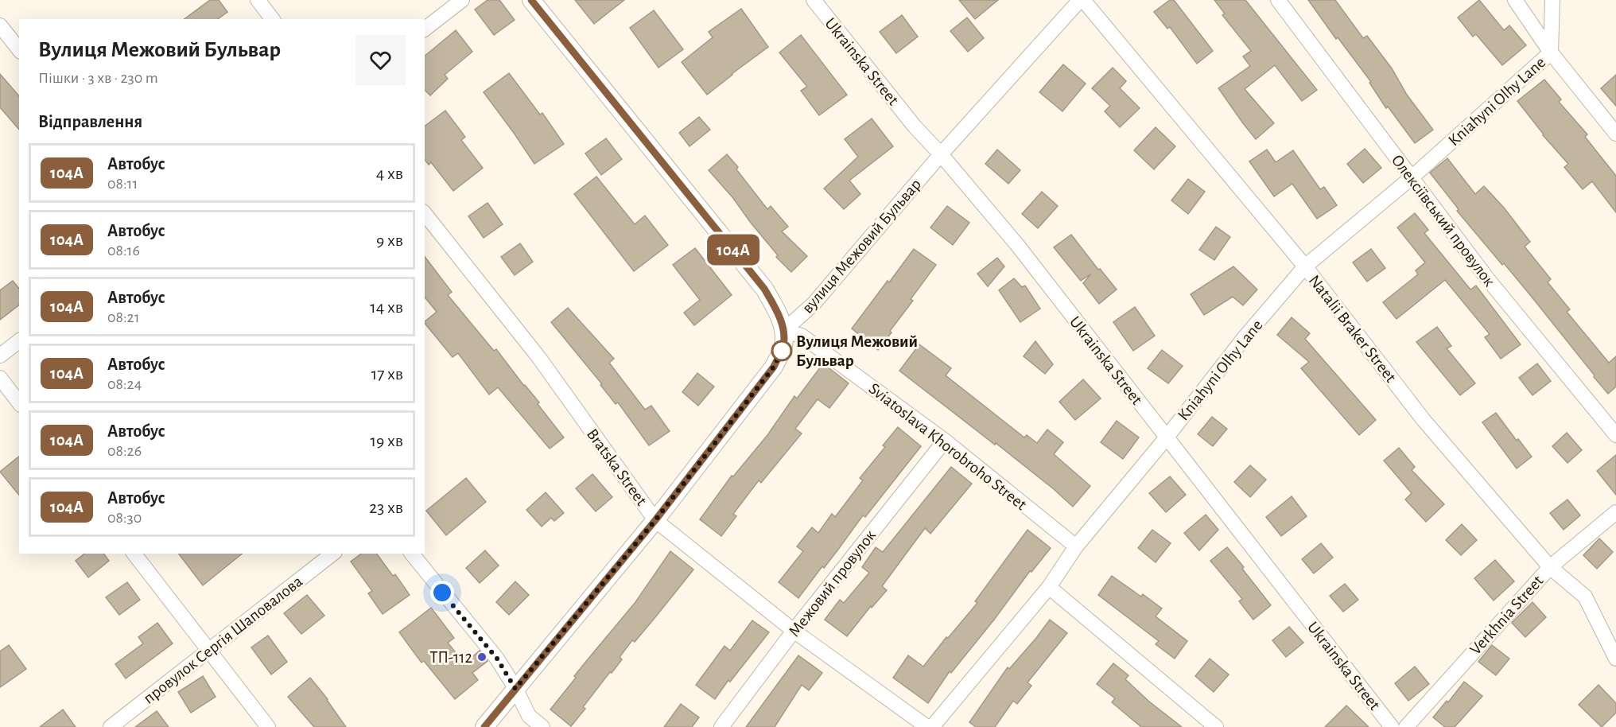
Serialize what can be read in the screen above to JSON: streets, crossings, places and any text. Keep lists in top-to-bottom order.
{
  "streets": {
    "street": [
      "Ukrainska Street",
      "Kniahyni Olhy Lane",
      "Олексіївський провулок",
      "вулиця Межовий Бульвар",
      "Natalii Braker Street",
      "Sviatoslava Khorobroho Street",
      "Bratska Street",
      "Межовий провулок",
      "Verkhnia Street",
      "провулок Сергія Шаповалова"
    ]
  },
  "crossings": [
    ["Ukrainska Street", "Kniahyni Olhy Lane"],
    ["Ukrainska Street", "вулиця Межовий Бульвар"],
    ["Kniahyni Olhy Lane", "Олексіївський провулок"],
    ["Kniahyni Olhy Lane", "Natalii Braker Street"],
    ["Kniahyni Olhy Lane", "Sviatoslava Khorobroho Street"],
    ["вулиця Межовий Бульвар", "Natalii Braker Street"],
    ["вулиця Межовий Бульвар", "Sviatoslava Khorobroho Street"],
    ["Natalii Braker Street", "Verkhnia Street"],
    ["Sviatoslava Khorobroho Street", "Межовий провулок"],
    ["Bratska Street", "Межовий провулок"]
  ],
  "places": ["Вулиця Межовий Бульвар", "ТП-112"],
  "lines": ["bus line 104А"],
  "page": {
    "on_map": "104А",
    "heading": [
      ["Вулиця Межовий Бульвар", "Пішки · 3 хв · 230 m"],
      "Відправлення"
    ],
    "list": [
      {
        "mark": "104А",
        "name": "Автобус",
        "note": "08:11",
        "value": "4 хв"
      },
      {
        "mark": "104А",
        "name": "Автобус",
        "note": "08:16",
        "value": "9 хв"
      },
      {
        "mark": "104А",
        "name": "Автобус",
        "note": "08:21",
        "value": "14 хв"
      },
      {
        "mark": "104А",
        "name": "Автобус",
        "note": "08:24",
        "value": "17 хв"
      },
      {
        "mark": "104А",
        "name": "Автобус",
        "note": "08:26",
        "value": "19 хв"
      },
      {
        "mark": "104А",
        "name": "Автобус",
        "note": "08:30",
        "value": "23 хв"
      }
    ]
  }
}
